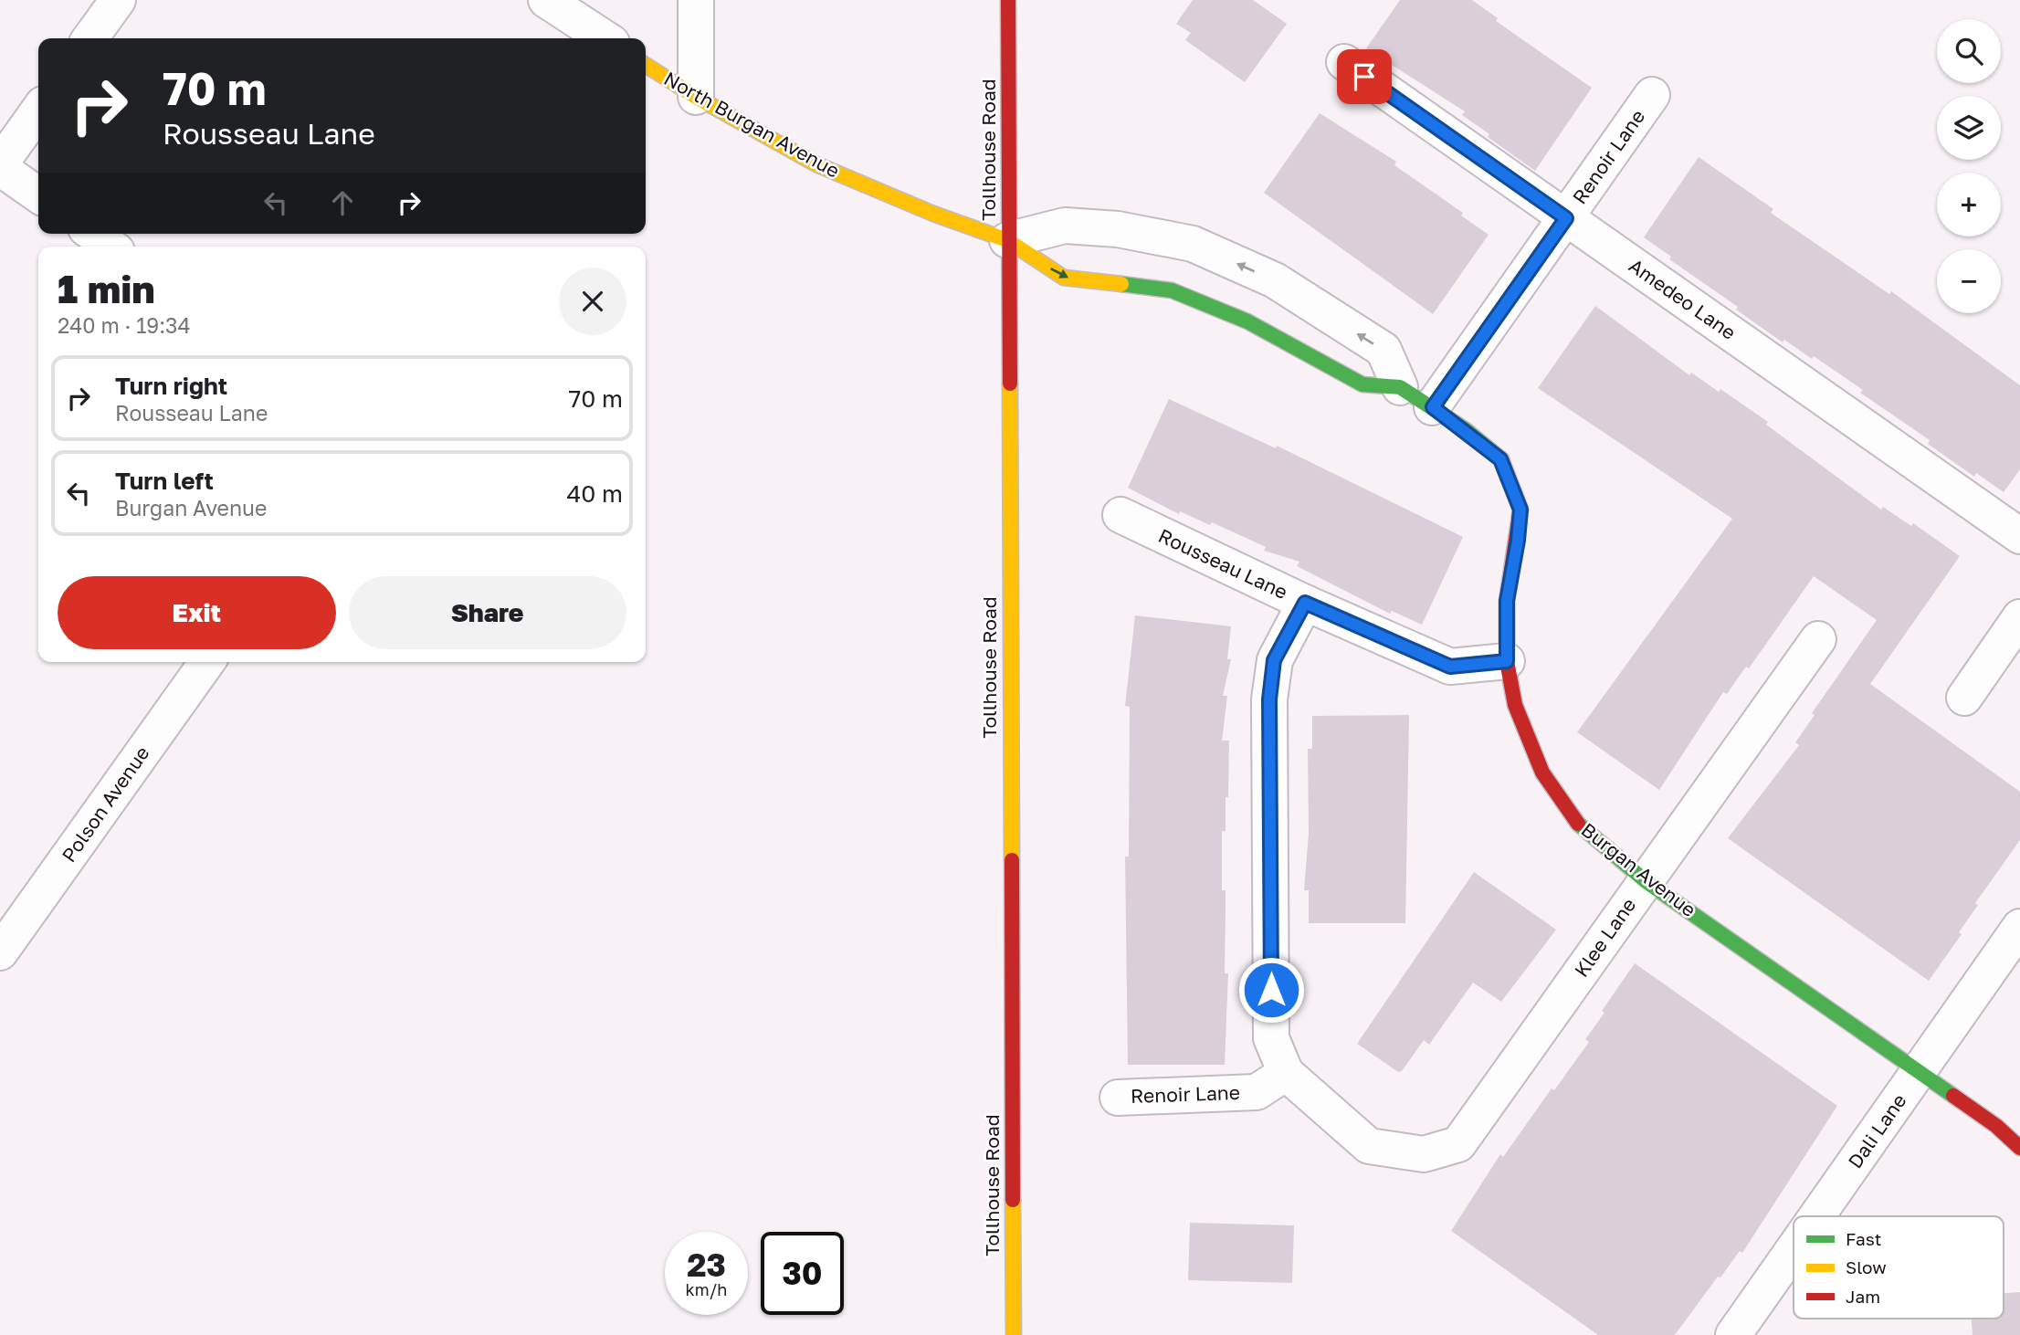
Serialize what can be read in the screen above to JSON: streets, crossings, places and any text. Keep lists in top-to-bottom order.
{
  "streets": {
    "street": [
      "North Burgan Avenue",
      "Tollhouse Road",
      "Renoir Lane",
      "Amedeo Lane",
      "Rousseau Lane",
      "Polson Avenue",
      "Burgan Avenue",
      "Klee Lane",
      "Dali Lane"
    ]
  },
  "crossings": [
    ["North Burgan Avenue", "Tollhouse Road"],
    ["North Burgan Avenue", "Burgan Avenue"],
    ["Tollhouse Road", "Burgan Avenue"],
    ["Renoir Lane", "Amedeo Lane"],
    ["Renoir Lane", "Burgan Avenue"],
    ["Renoir Lane", "Klee Lane"],
    ["Rousseau Lane", "Burgan Avenue"],
    ["Burgan Avenue", "Klee Lane"],
    ["Burgan Avenue", "Dali Lane"]
  ],
  "legend": ["Fast", "Slow", "Jam"],
  "page": {
    "map_buttons": ["+", "−"],
    "turn": ["70 m", "Rousseau Lane"],
    "heading": ["1 min", "240 m · 19:34"],
    "list": [
      {
        "name": "Turn right",
        "note": "Rousseau Lane",
        "value": "70 m"
      },
      {
        "name": "Turn left",
        "note": "Burgan Avenue",
        "value": "40 m"
      }
    ],
    "buttons": ["Exit", "Share"],
    "speed": "23 km/h",
    "limit": "30"
  }
}
